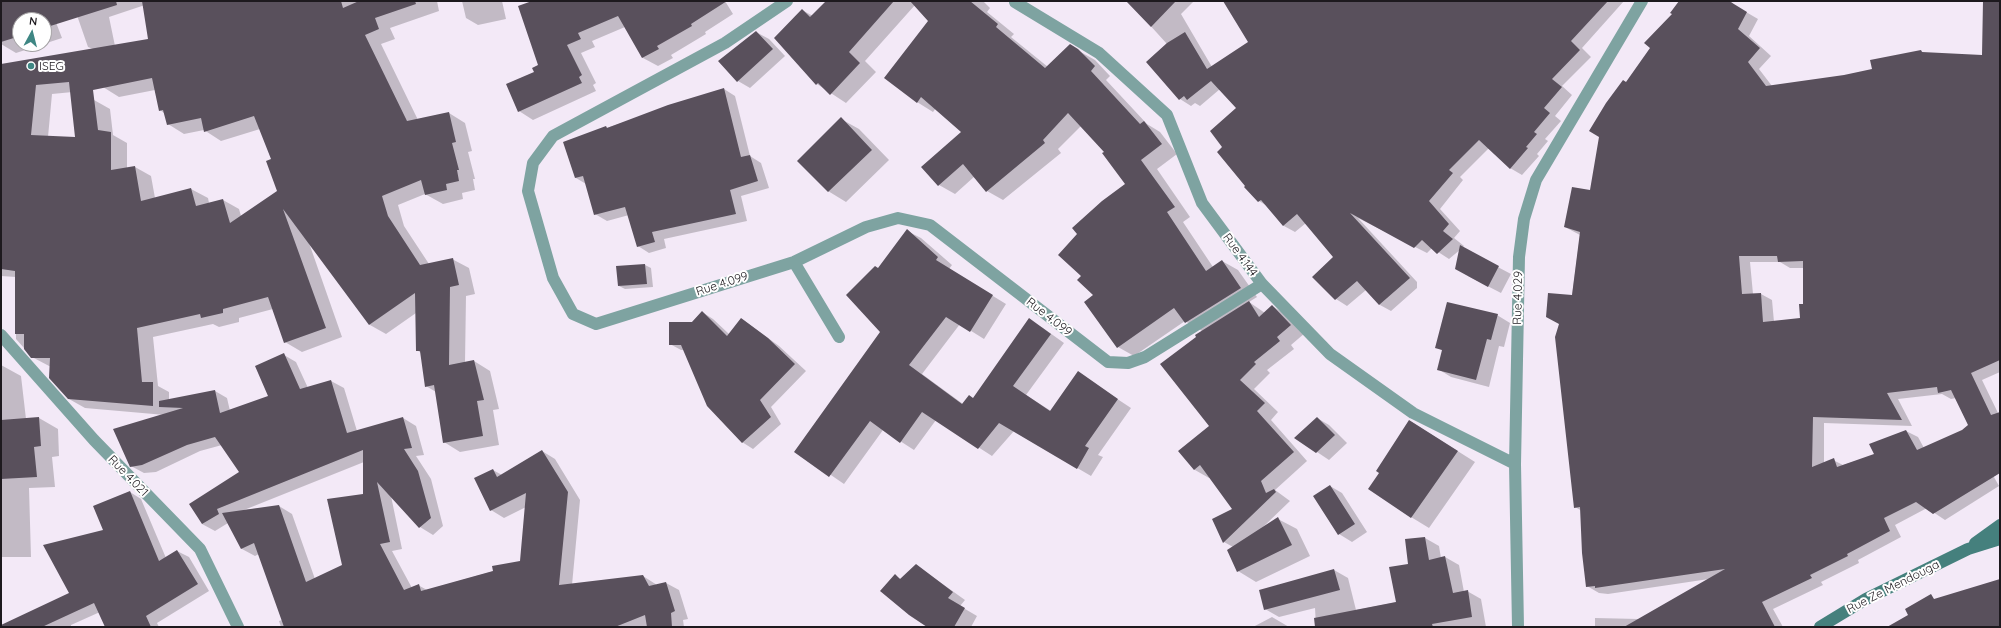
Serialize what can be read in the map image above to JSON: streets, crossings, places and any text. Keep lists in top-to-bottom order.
{
  "streets": {
    "main road": ["Rue Ze Mendouga"],
    "street": [
      "Rue 4.144",
      "Rue 4.099",
      "Rue 4.029",
      "Rue 4.021"
    ]
  },
  "crossings": [
    ["Rue 4.144", "Rue 4.099"],
    ["Rue 4.144", "Rue 4.029"]
  ],
  "places": ["ISEG"],
  "north": "top"
}
